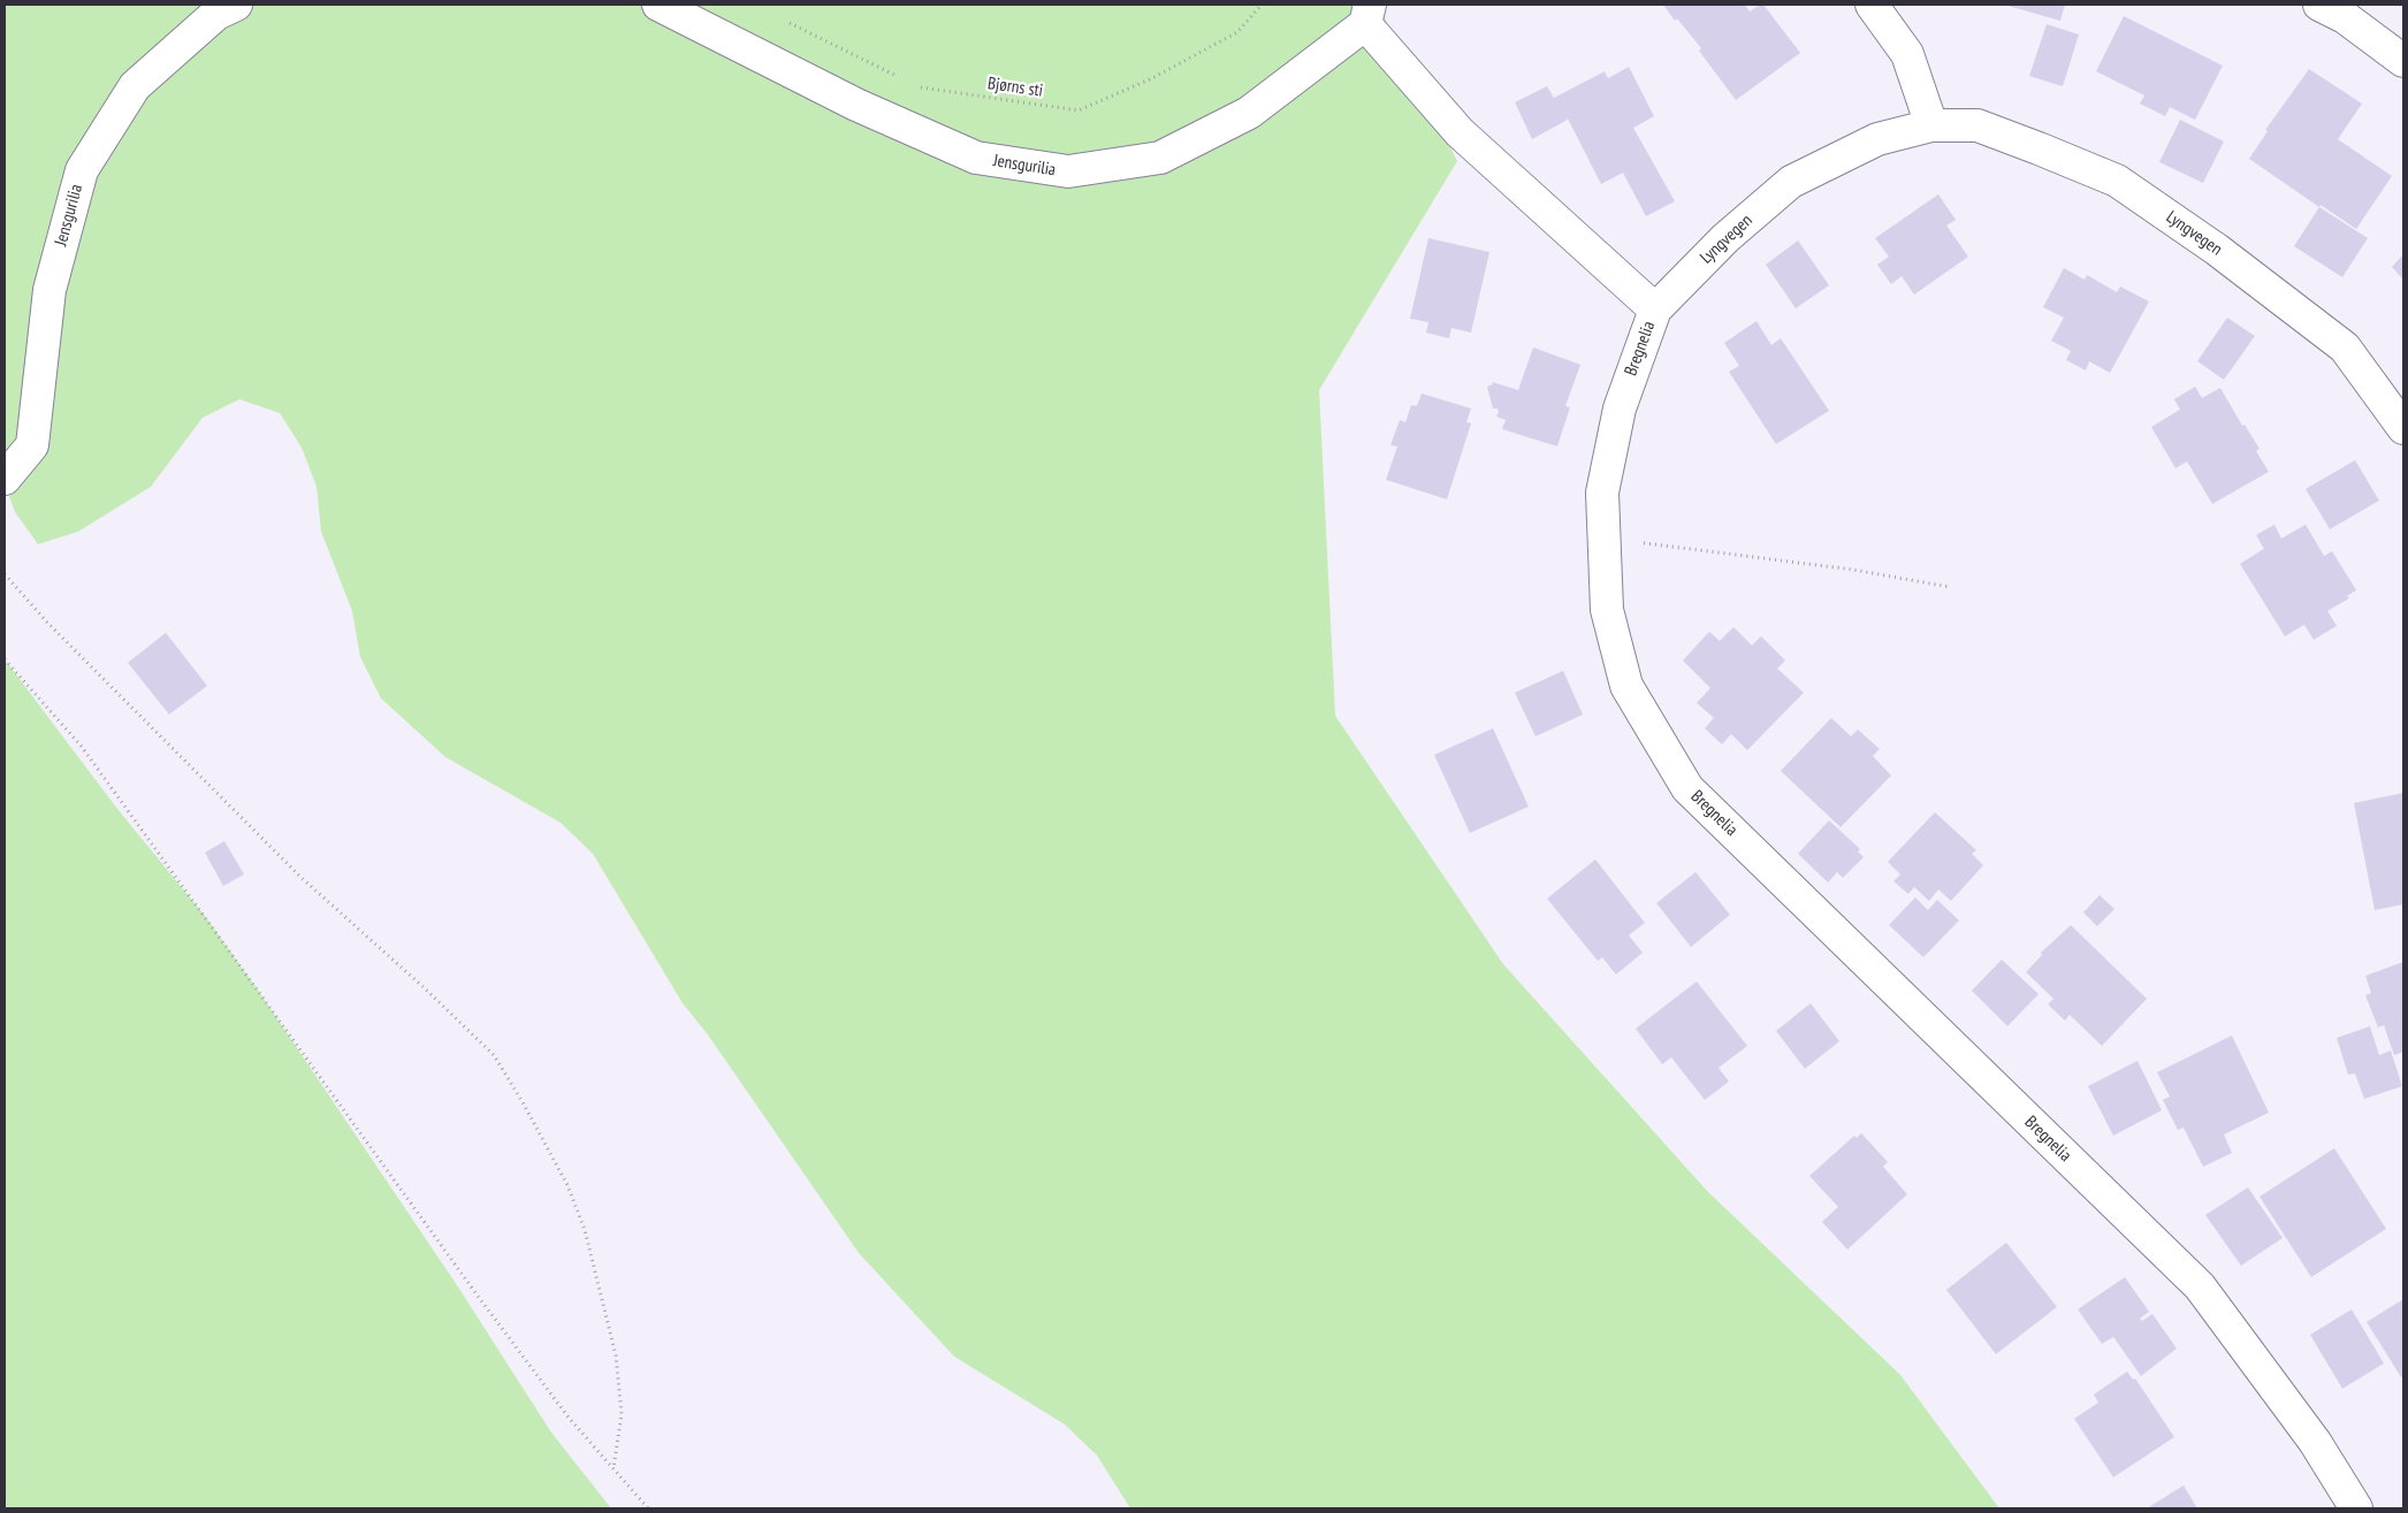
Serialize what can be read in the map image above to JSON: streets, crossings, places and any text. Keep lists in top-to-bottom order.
{
  "streets": {
    "street": ["Jensgurilia", "Lyngvegen", "Bregnelia"],
    "path": ["Bjørns sti"]
  },
  "crossings": [
    ["Jensgurilia", "Bregnelia"],
    ["Lyngvegen", "Bregnelia"]
  ]
}
